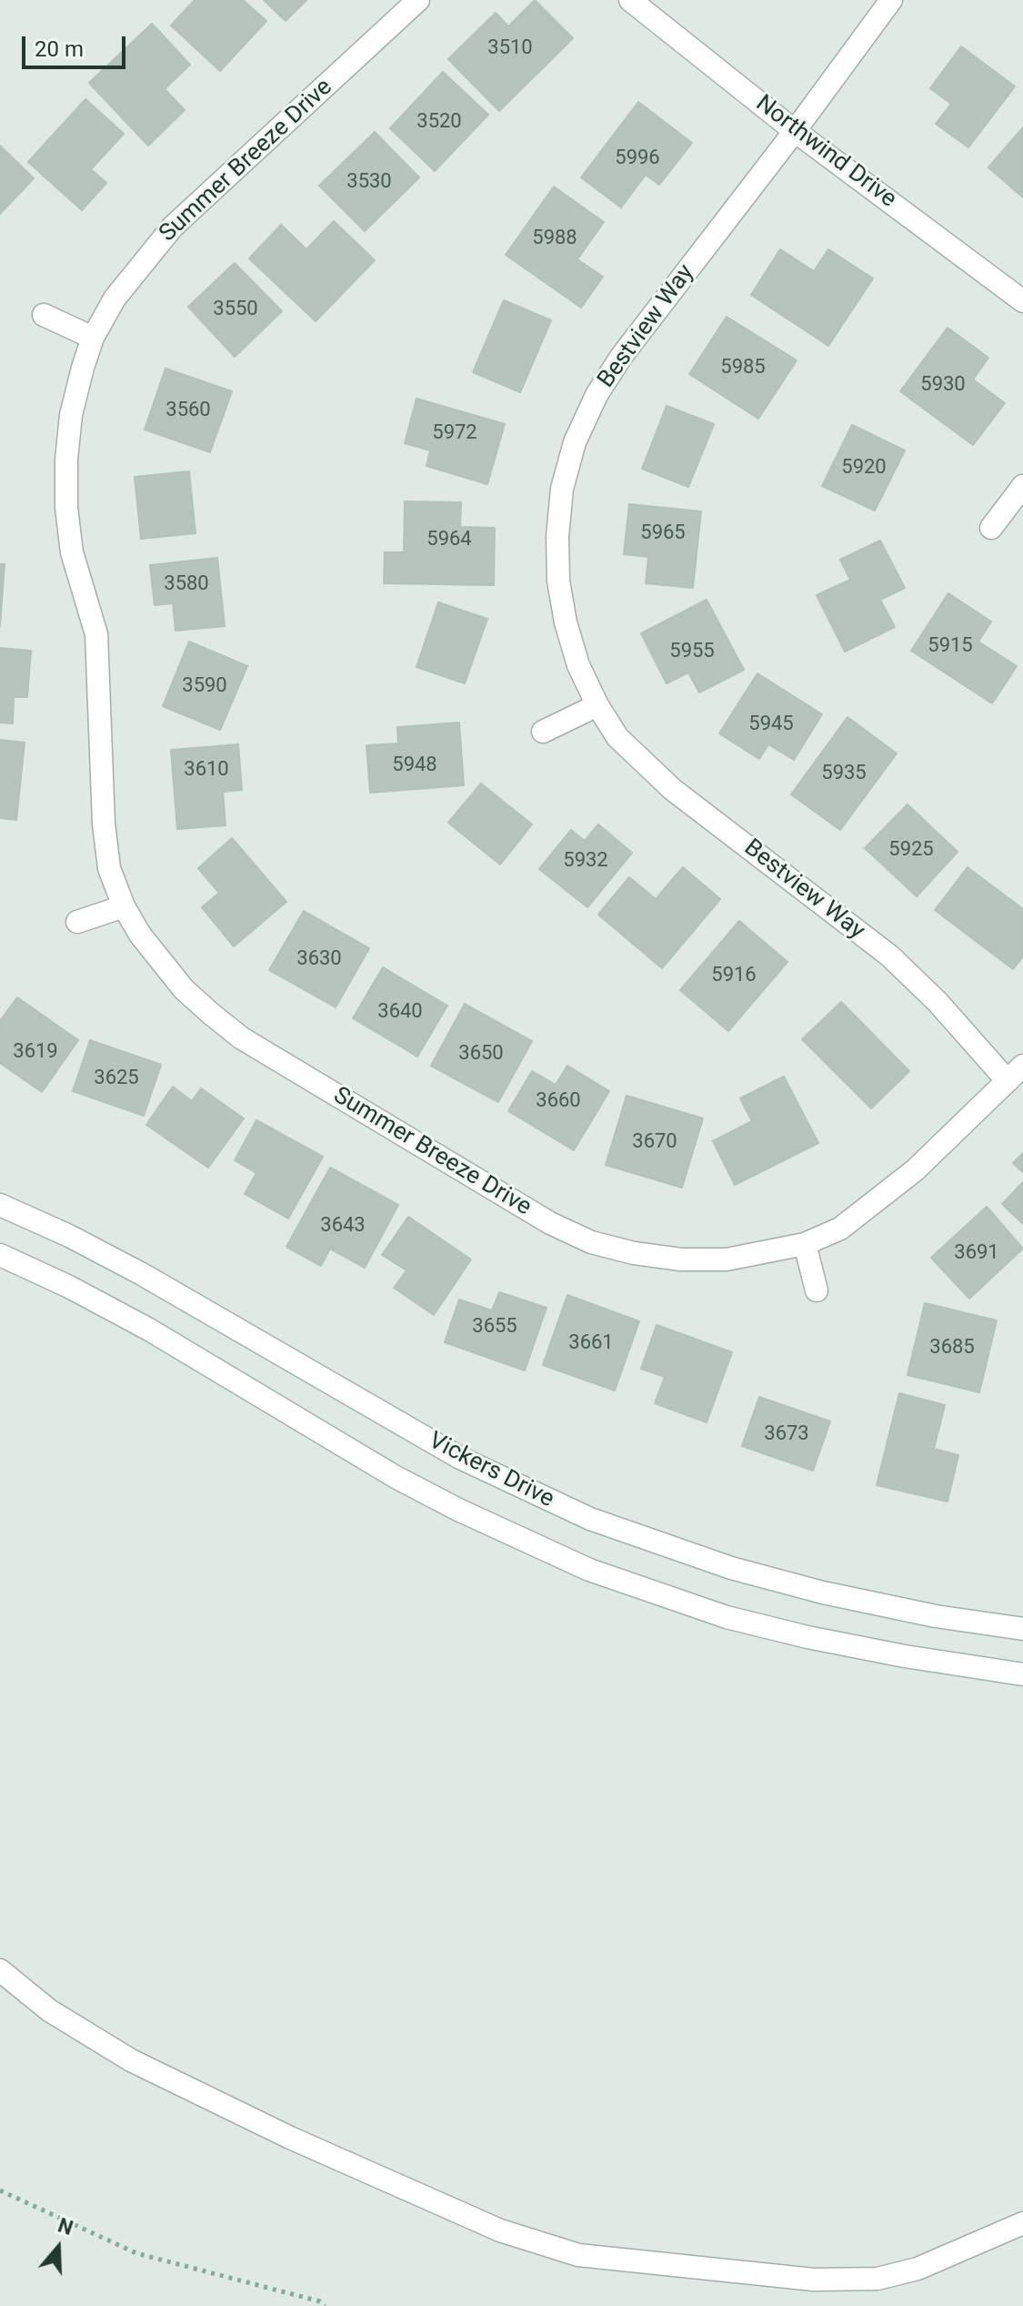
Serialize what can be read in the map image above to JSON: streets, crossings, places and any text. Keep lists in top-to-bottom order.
{
  "streets": {
    "street": [
      "Northwind Drive",
      "Summer Breeze Drive",
      "Bestview Way",
      "Vickers Drive"
    ]
  },
  "crossings": [
    ["Northwind Drive", "Bestview Way"],
    ["Summer Breeze Drive", "Bestview Way"]
  ],
  "house_numbers": [
    "3510",
    "3520",
    "5996",
    "3530",
    "5988",
    "3550",
    "5985",
    "5930",
    "3560",
    "5972",
    "5920",
    "5965",
    "5964",
    "3580",
    "5915",
    "5955",
    "3590",
    "5945",
    "5948",
    "3610",
    "5935",
    "5925",
    "5932",
    "3630",
    "5916",
    "3640",
    "3619",
    "3650",
    "3625",
    "3660",
    "3670",
    "3643",
    "3691",
    "3655",
    "3661",
    "3685",
    "3673"
  ],
  "scale_bar": "20 m",
  "north": "top"
}
